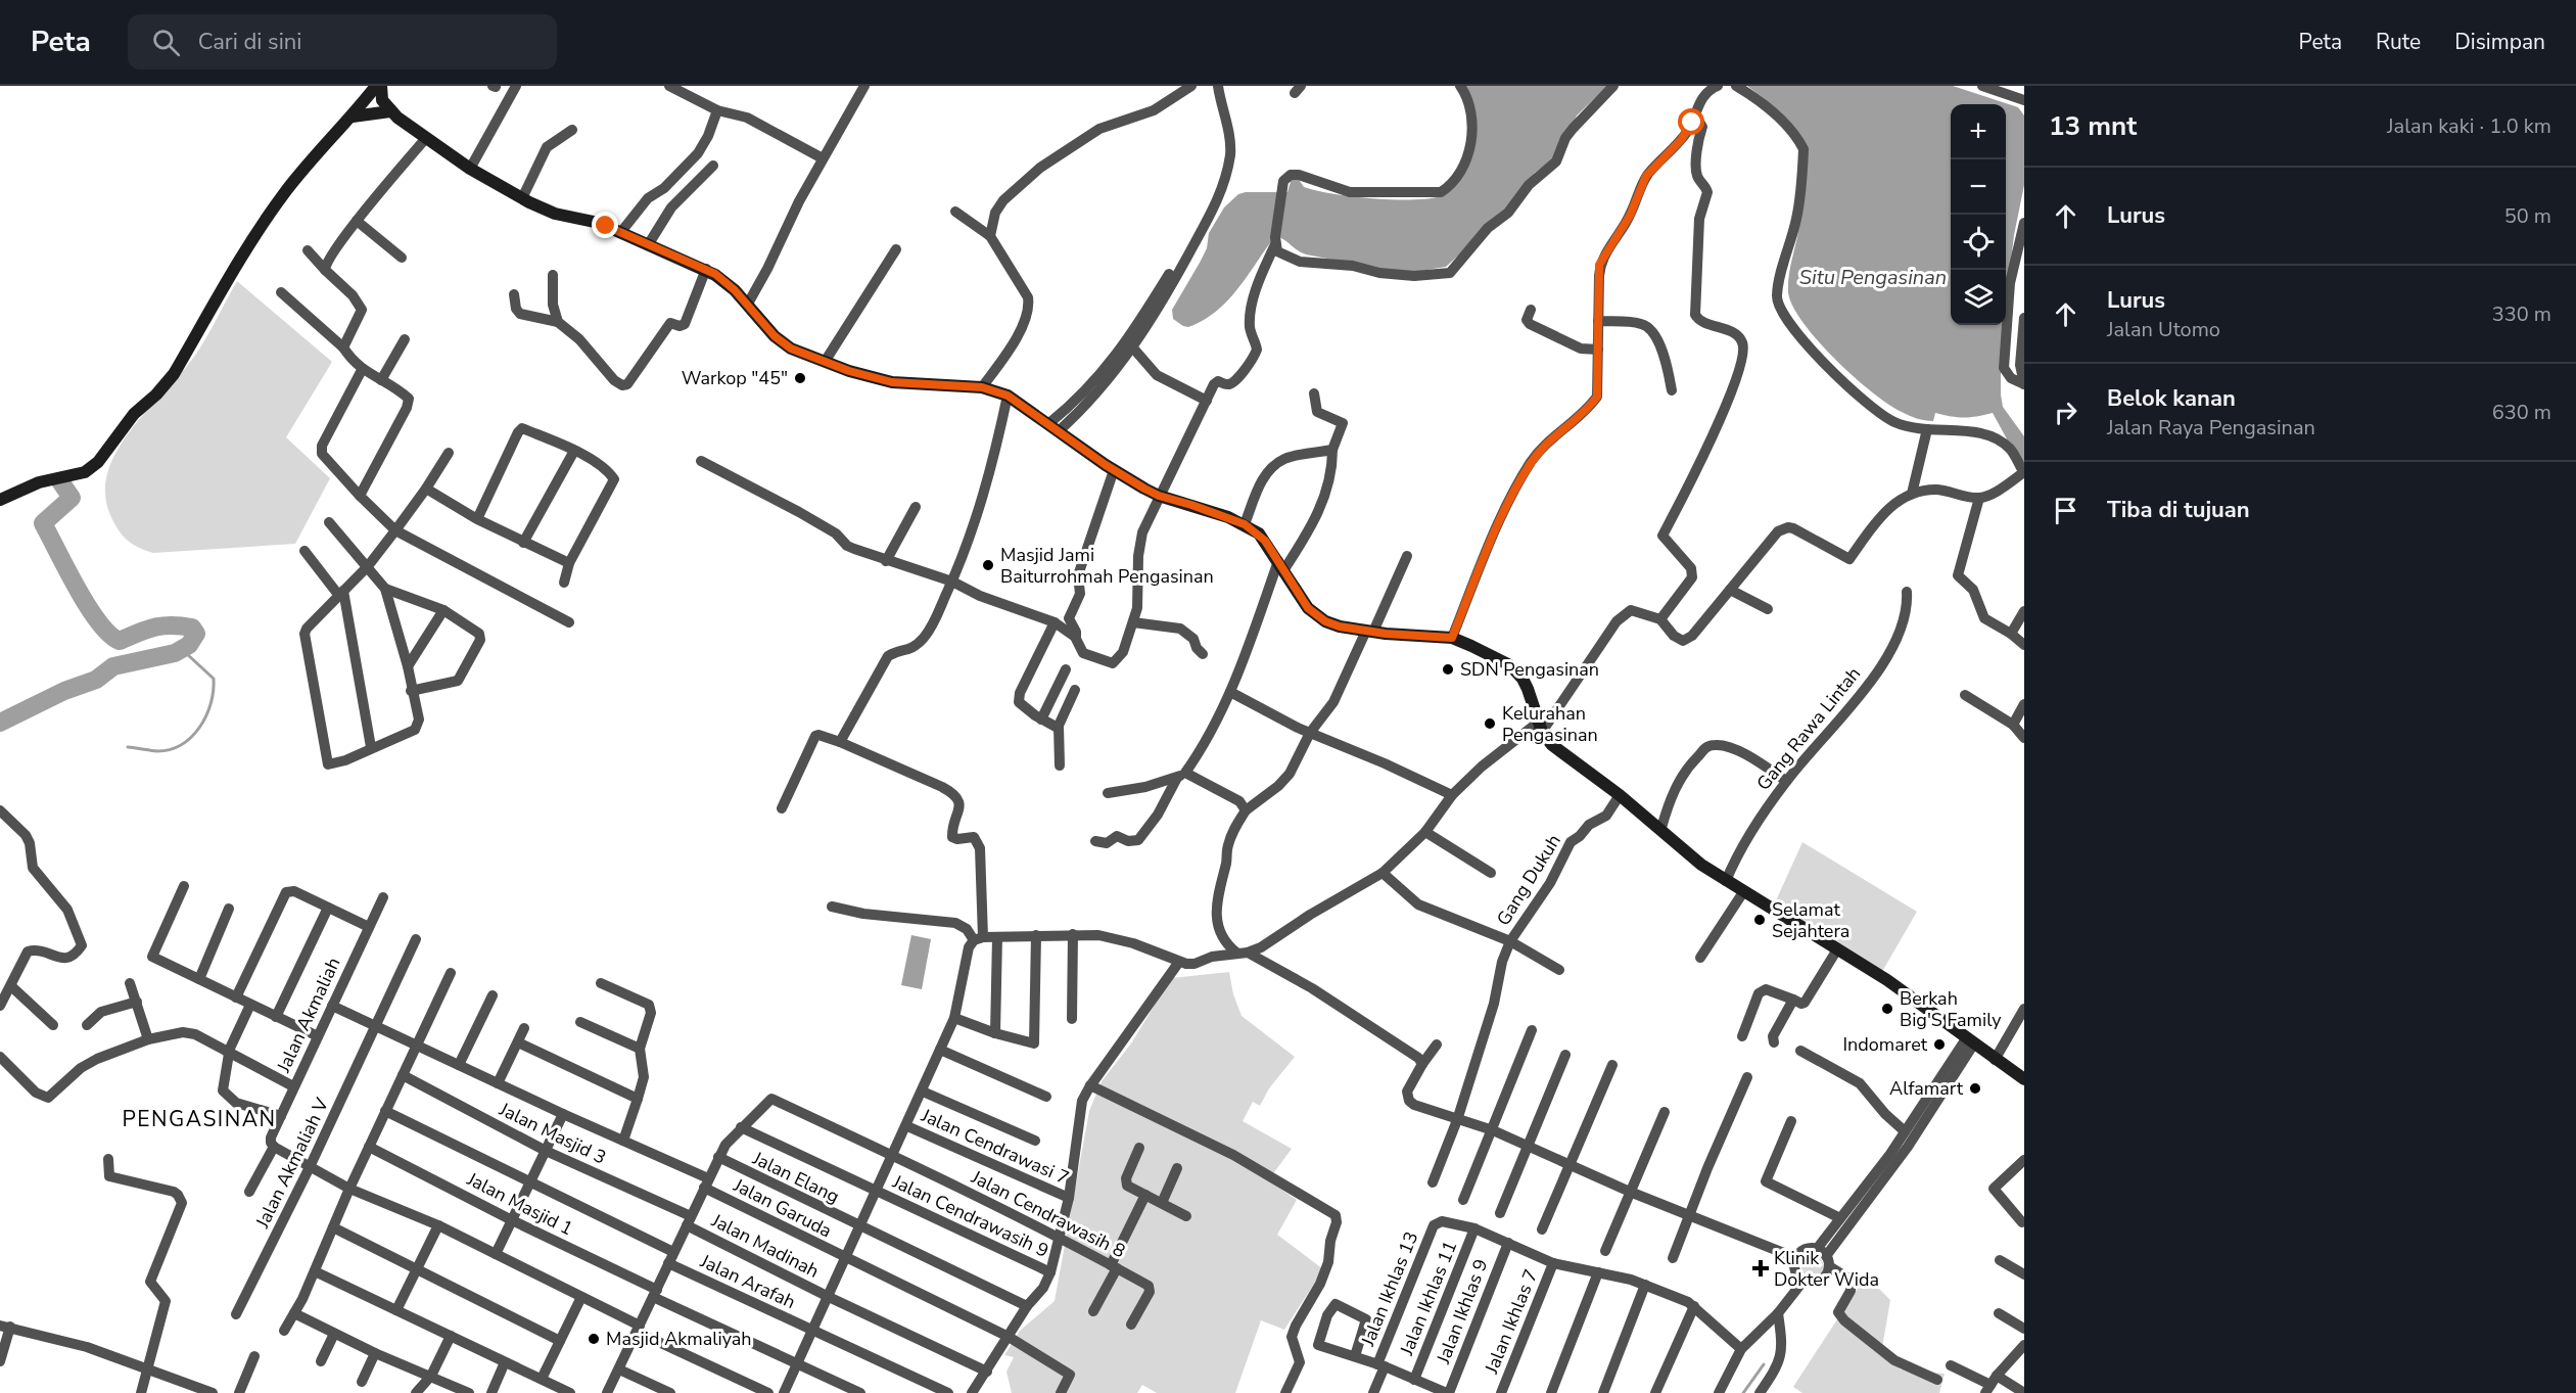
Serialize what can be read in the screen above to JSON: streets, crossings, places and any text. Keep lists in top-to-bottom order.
{
  "streets": {
    "street": [
      "Gang Rawa Lintah",
      "Gang Dukuh",
      "Jalan Akmaliah",
      "Jalan Masjid 3",
      "Jalan Cendrawasi 7",
      "Jalan Akmaliah V",
      "Jalan Elang",
      "Jalan Masjid 1",
      "Jalan Garuda",
      "Jalan Cendrawasih 8",
      "Jalan Cendrawasih 9",
      "Jalan Madinah",
      "Jalan Arafah",
      "Jalan Ikhlas 13",
      "Jalan Ikhlas 11",
      "Jalan Ikhlas 9",
      "Jalan Ikhlas 7"
    ]
  },
  "crossings": [
    ["Jalan Akmaliah", "Jalan Garuda"],
    ["Jalan Masjid 3", "Jalan Madinah"],
    ["Jalan Akmaliah V", "Jalan Garuda"],
    ["Jalan Cendrawasih 8", "Jalan Cendrawasih 9"],
    ["Jalan Ikhlas 13", "Jalan Ikhlas 11"]
  ],
  "districts": ["PENGASINAN"],
  "water": ["Situ Pengasinan"],
  "places": {
    "other": [
      "Warkop \"45\"",
      "Masjid Jami Baiturrohmah Pengasinan",
      "SDN Pengasinan",
      "Kelurahan Pengasinan",
      "Selamat Sejahtera",
      "Berkah Big'S Family",
      "Indomaret",
      "Alfamart",
      "Masjid Akmaliyah"
    ],
    "health": ["Klinik Dokter Wida"]
  },
  "page": {
    "header": "Peta",
    "search": "Cari di sini",
    "nav": ["Peta", "Rute", "Disimpan"],
    "heading": ["13 mnt", "Jalan kaki · 1.0 km"],
    "map_buttons": ["+", "−"],
    "list": [
      ["Lurus", "50 m"],
      ["Lurus", "Jalan Utomo", "330 m"],
      ["Belok kanan", "Jalan Raya Pengasinan", "630 m"],
      "Tiba di tujuan"
    ]
  }
}
